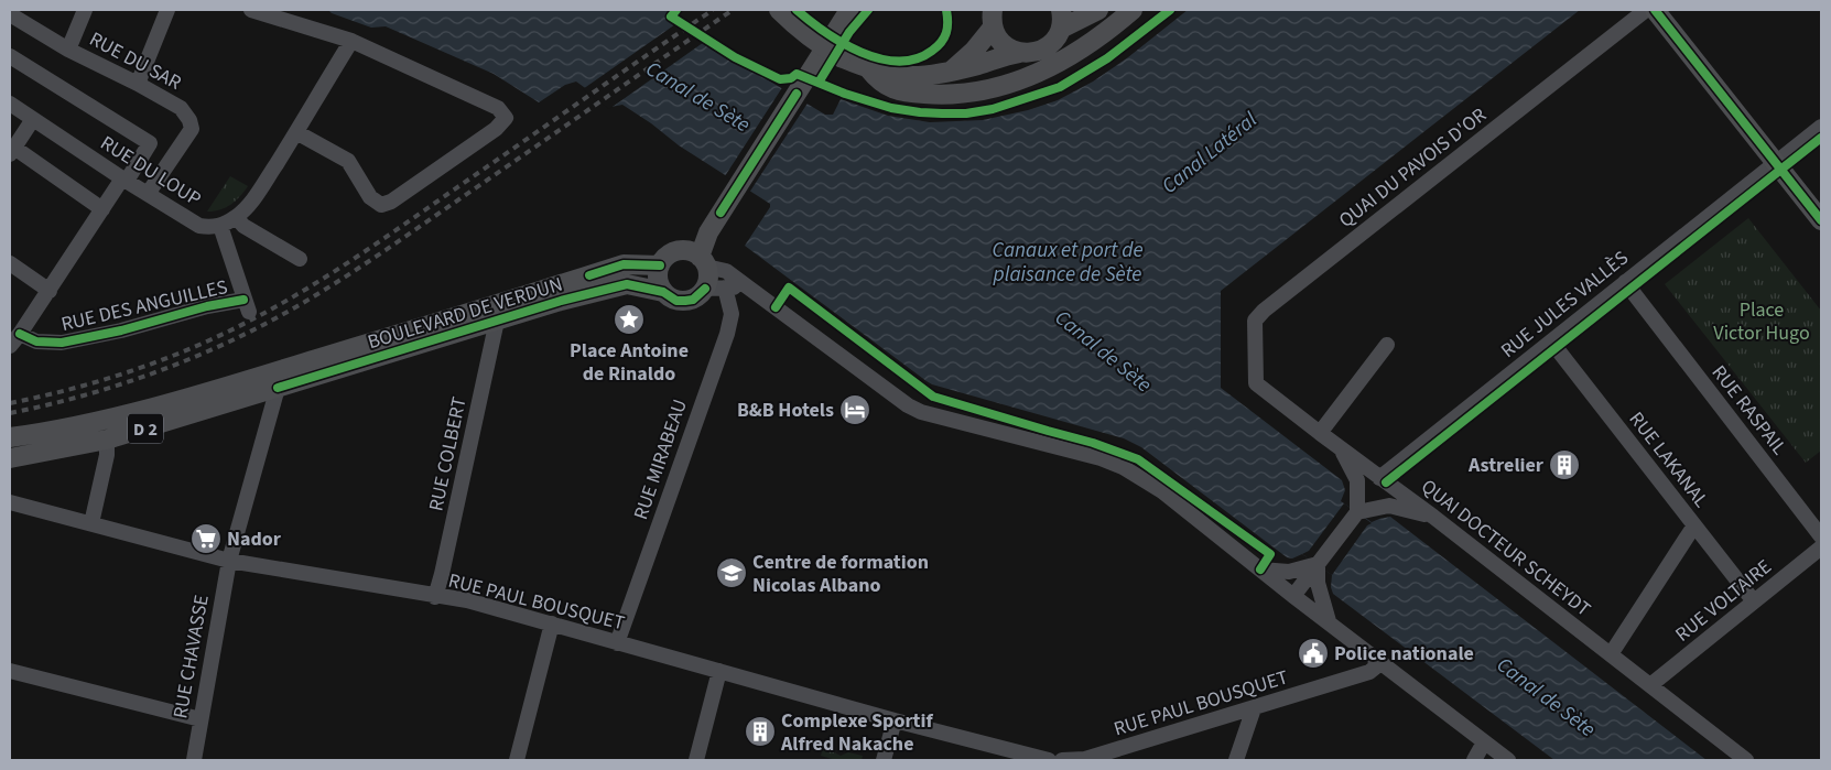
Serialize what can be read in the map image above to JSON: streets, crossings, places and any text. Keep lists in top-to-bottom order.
{
  "streets": {
    "main road": ["BOULEVARD DE VERDUN", "D 2"],
    "street": [
      "RUE DU SAR",
      "QUAI DU PAVOIS D'OR",
      "RUE DU LOUP",
      "RUE JULES VALLÈS",
      "RUE DES ANGUILLES",
      "RUE RASPAIL",
      "RUE COLBERT",
      "RUE MIRABEAU",
      "RUE LAKANAL",
      "QUAI DOCTEUR SCHEYDT",
      "RUE VOLTAIRE",
      "RUE PAUL BOUSQUET",
      "RUE CHAVASSE"
    ]
  },
  "crossings": [
    ["RUE DU SAR", "RUE DU LOUP"],
    ["QUAI DU PAVOIS D'OR", "QUAI DOCTEUR SCHEYDT"],
    ["RUE DU LOUP", "RUE DES ANGUILLES"],
    ["RUE JULES VALLÈS", "RUE RASPAIL"],
    ["RUE JULES VALLÈS", "RUE LAKANAL"],
    ["RUE JULES VALLÈS", "QUAI DOCTEUR SCHEYDT"],
    ["BOULEVARD DE VERDUN", "RUE COLBERT"],
    ["BOULEVARD DE VERDUN", "RUE CHAVASSE"],
    ["RUE COLBERT", "RUE PAUL BOUSQUET"],
    ["RUE MIRABEAU", "RUE PAUL BOUSQUET"],
    ["RUE LAKANAL", "RUE VOLTAIRE"],
    ["QUAI DOCTEUR SCHEYDT", "RUE VOLTAIRE"],
    ["RUE PAUL BOUSQUET", "RUE CHAVASSE"]
  ],
  "water": ["Canal de Sète", "Canal Latéral", "Canaux et port de plaisance de Sète"],
  "parks": ["Place Victor Hugo"],
  "places": {
    "place": ["Place Antoine de Rinaldo"],
    "hotel": ["B&B Hotels"],
    "building": ["Astrelier", "Complexe Sportif Alfred Nakache"],
    "supermarket": ["Nador"],
    "school or university": ["Centre de formation Nicolas Albano"],
    "public building": ["Police nationale"]
  }
}
